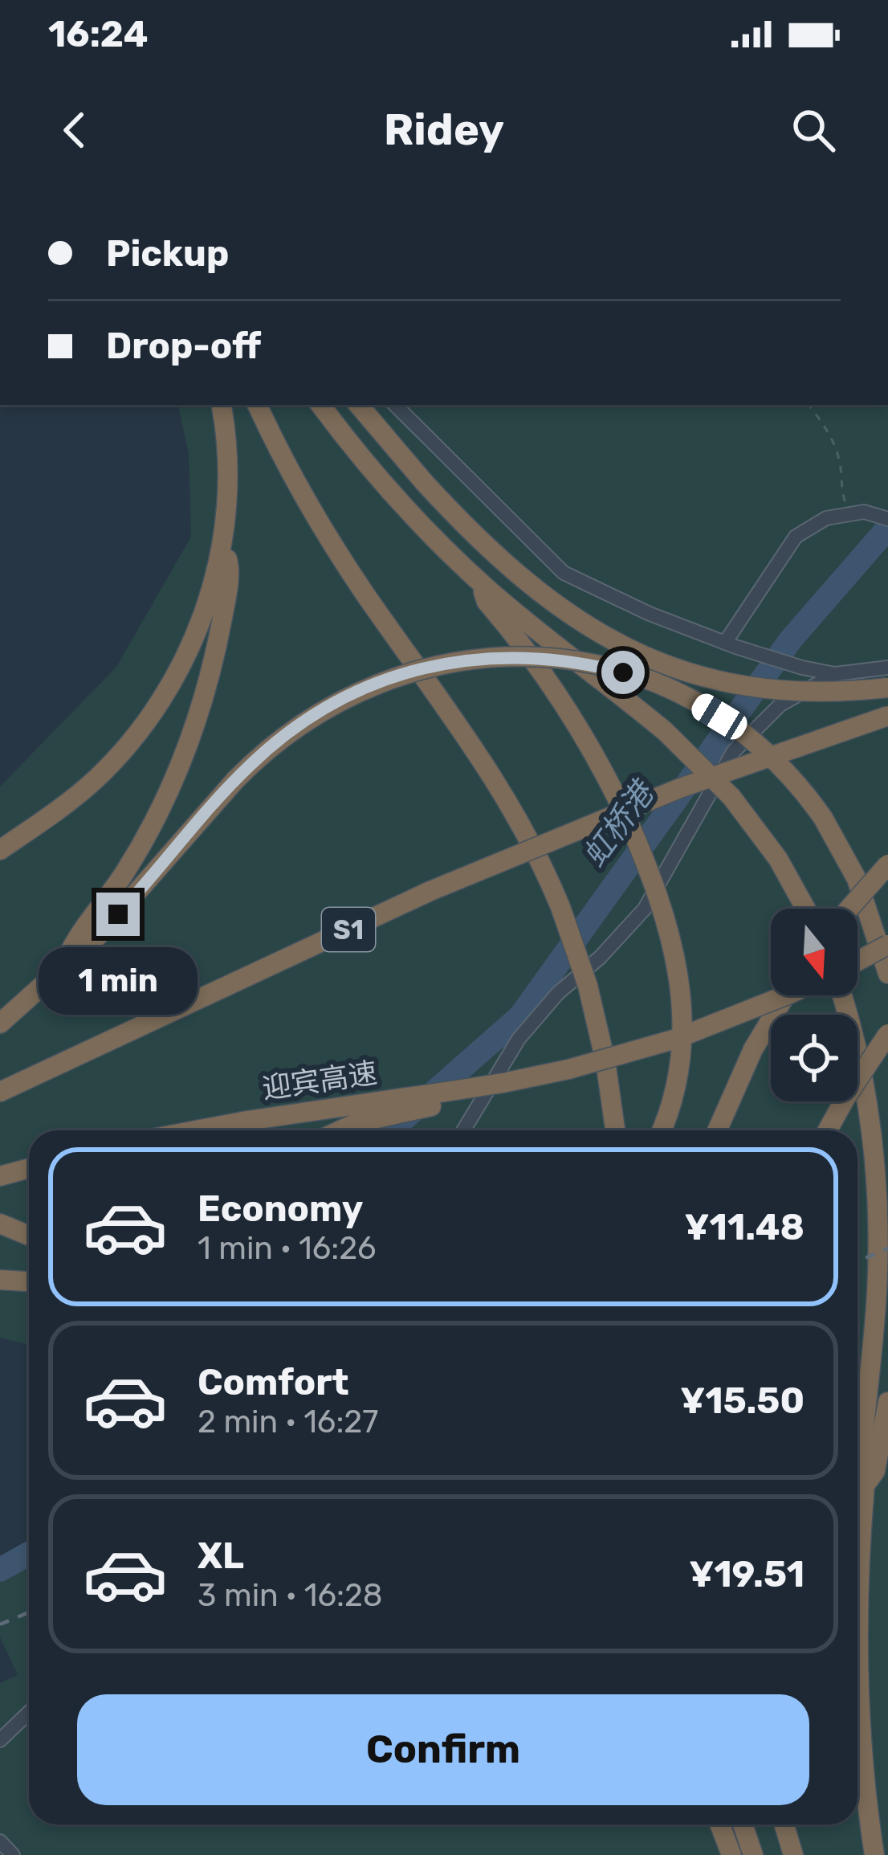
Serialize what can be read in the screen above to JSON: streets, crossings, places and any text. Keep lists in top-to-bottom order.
{
  "streets": {
    "highway": ["S1", "迎宾高速"]
  },
  "water": ["虹桥港"],
  "north": "bottom",
  "page": {
    "status": "16:24",
    "header": "Ridey",
    "banner": ["Pickup", "Drop-off"],
    "bubble": "1 min",
    "list": [
      {
        "name": "Economy",
        "note": "1 min · 16:26",
        "value": "¥11.48"
      },
      {
        "name": "Comfort",
        "note": "2 min · 16:27",
        "value": "¥15.50"
      },
      {
        "name": "XL",
        "note": "3 min · 16:28",
        "value": "¥19.51"
      }
    ],
    "buttons": "Confirm"
  }
}
